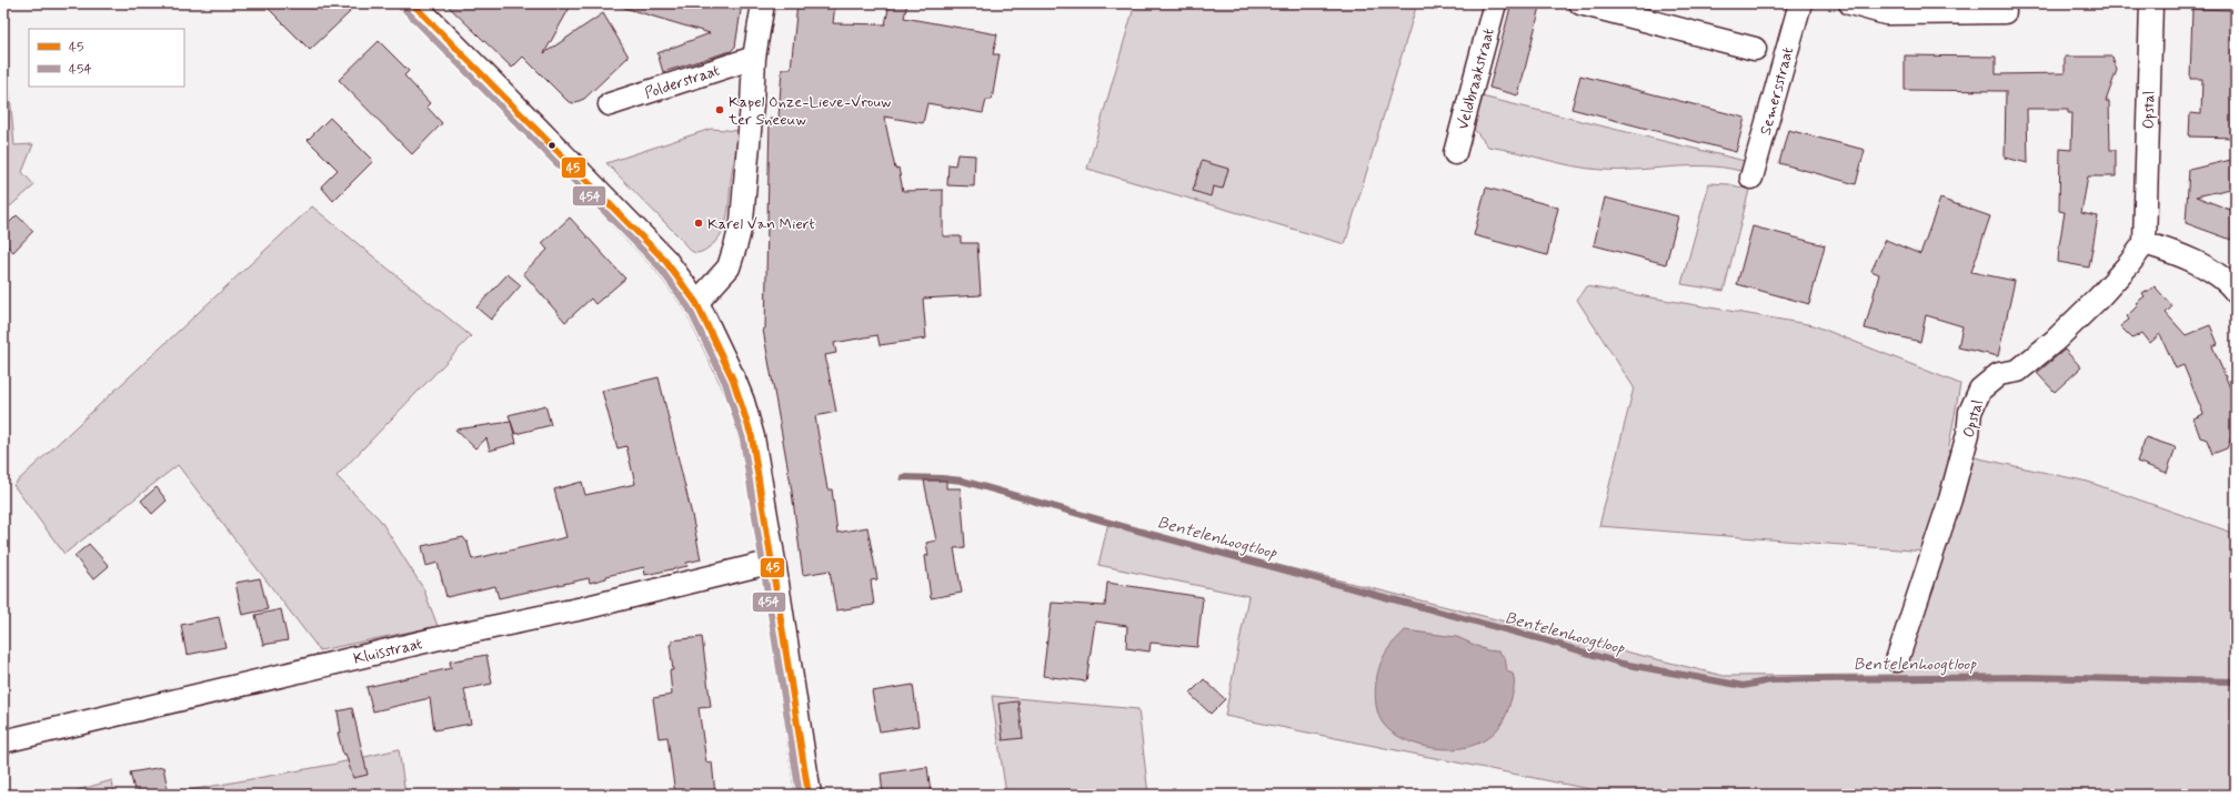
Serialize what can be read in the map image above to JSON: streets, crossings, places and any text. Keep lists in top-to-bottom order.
{
  "streets": {
    "street": [
      "Veldbraakstraat",
      "Polderstraat",
      "Semersstraat",
      "Opstal",
      "Kluisstraat"
    ]
  },
  "water": ["Bentelenhoogtloop"],
  "places": ["Kapel Onze-Lieve-Vrouw ter Sneeuw", "Karel Van Miert"],
  "lines": ["transit line 45", "transit line 454"],
  "legend": ["45", "454"]
}
